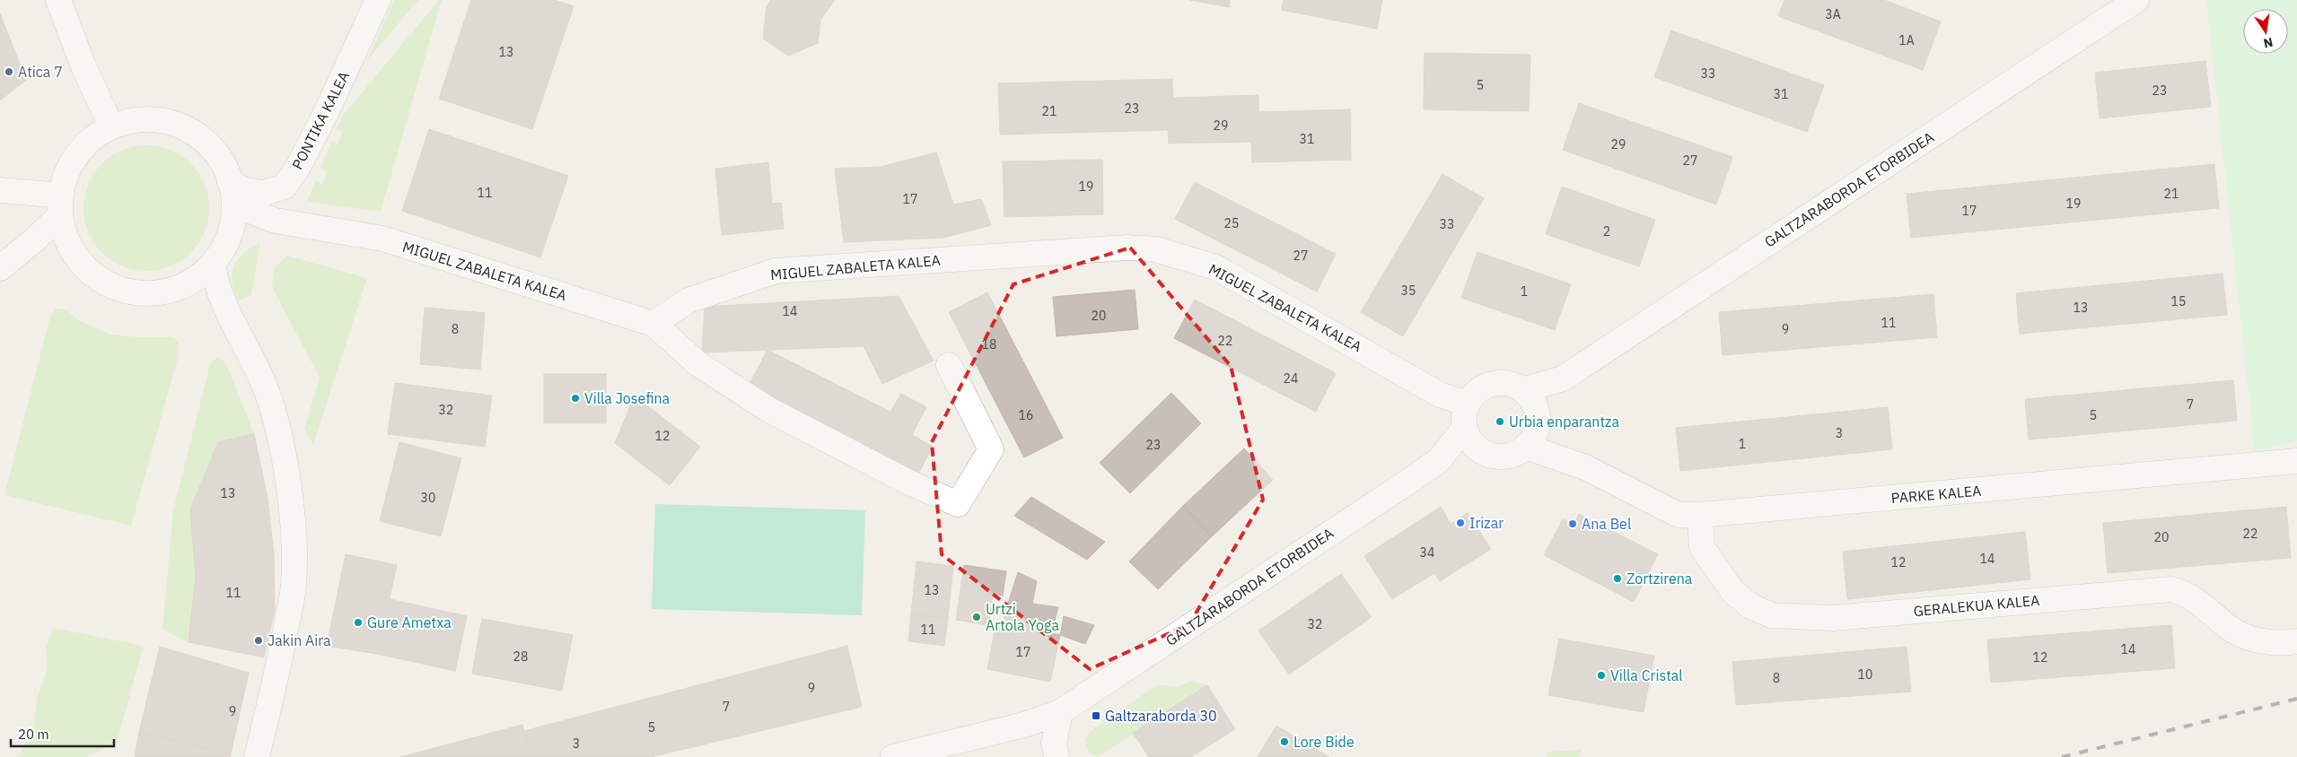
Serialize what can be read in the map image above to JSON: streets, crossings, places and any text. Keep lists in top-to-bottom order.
{
  "streets": {
    "street": [
      "PONTIKA KALEA",
      "GALTZARABORDA ETORBIDEA",
      "MIGUEL ZABALETA KALEA",
      "PARKE KALEA",
      "GERALEKUA KALEA"
    ]
  },
  "crossings": [
    ["PONTIKA KALEA", "MIGUEL ZABALETA KALEA"],
    ["GALTZARABORDA ETORBIDEA", "MIGUEL ZABALETA KALEA"],
    ["GALTZARABORDA ETORBIDEA", "PARKE KALEA"],
    ["MIGUEL ZABALETA KALEA", "PARKE KALEA"],
    ["PARKE KALEA", "GERALEKUA KALEA"]
  ],
  "places": {
    "other": [
      "Atica 7",
      "Villa Josefina",
      "Urbia enparantza",
      "Irizar",
      "Ana Bel",
      "Zortzirena",
      "Urtzi Artola Yoga",
      "Gure Ametxa",
      "Jakin Aira",
      "Villa Cristal",
      "Lore Bide"
    ],
    "transit": ["Galtzaraborda 30"]
  },
  "house_numbers": [
    "3A",
    "1A",
    "13",
    "33",
    "5",
    "23",
    "31",
    "23",
    "21",
    "29",
    "31",
    "29",
    "27",
    "19",
    "11",
    "21",
    "17",
    "19",
    "17",
    "25",
    "33",
    "2",
    "27",
    "35",
    "1",
    "15",
    "13",
    "14",
    "20",
    "11",
    "8",
    "9",
    "22",
    "18",
    "24",
    "7",
    "32",
    "16",
    "5",
    "3",
    "12",
    "1",
    "23",
    "13",
    "30",
    "22",
    "20",
    "34",
    "14",
    "12",
    "13",
    "11",
    "32",
    "11",
    "14",
    "17",
    "28",
    "12",
    "10",
    "8",
    "9",
    "7",
    "9",
    "5",
    "3"
  ],
  "scale_bar": "20 m",
  "north": "bottom"
}
